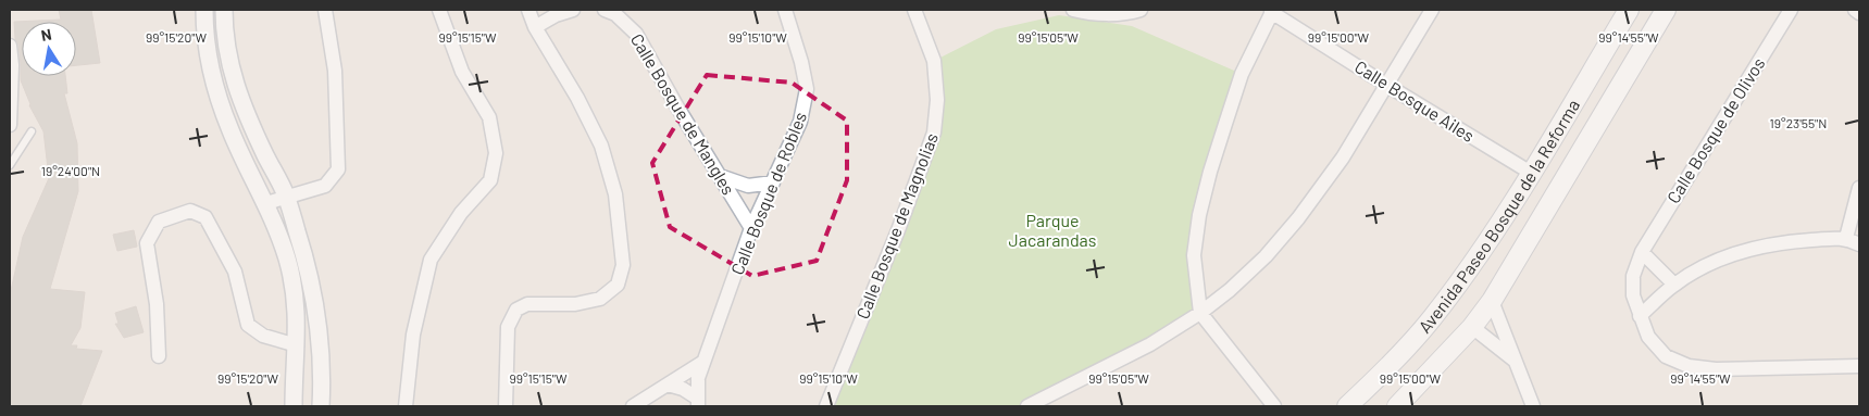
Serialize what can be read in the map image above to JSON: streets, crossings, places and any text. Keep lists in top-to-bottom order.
{
  "streets": {
    "main road": ["Avenida Paseo Bosque de la Reforma"],
    "street": [
      "Calle Bosque Ailes",
      "Calle Bosque de Mangles",
      "Calle Bosque de Olivos",
      "Calle Bosque de Robles",
      "Calle Bosque de Magnolias"
    ]
  },
  "crossings": [
    ["Calle Bosque Ailes", "Avenida Paseo Bosque de la Reforma"],
    ["Calle Bosque de Mangles", "Calle Bosque de Robles"]
  ],
  "parks": ["Parque Jacarandas"],
  "north": "top",
  "coordinates": [
    "99°15'20\"W",
    "99°15'15\"W",
    "99°14'55\"W",
    "99°15'10\"W",
    "99°15'05\"W",
    "99°15'00\"W",
    "19°23'55\"N",
    "19°24'00\"N"
  ]
}
